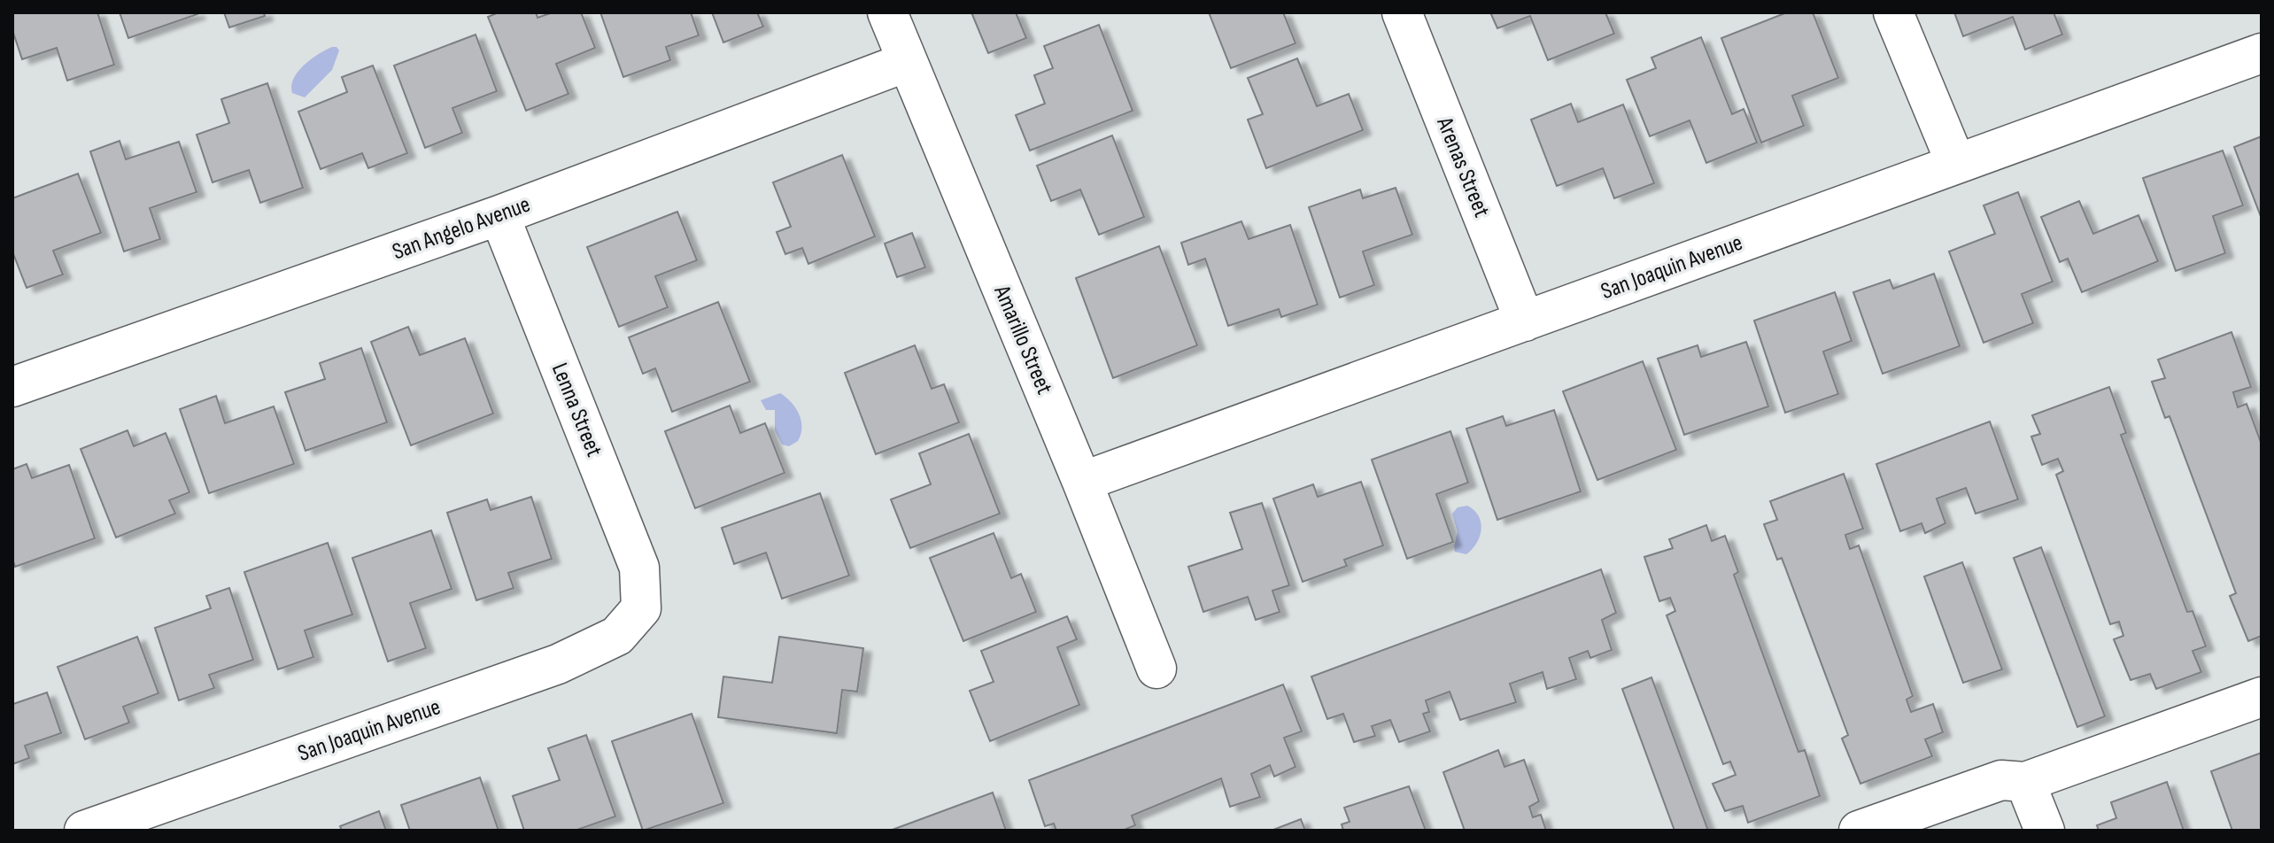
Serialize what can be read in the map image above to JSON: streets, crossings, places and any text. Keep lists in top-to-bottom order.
{
  "streets": {
    "street": [
      "Arenas Street",
      "San Angelo Avenue",
      "San Joaquin Avenue",
      "Amarillo Street",
      "Lenna Street"
    ]
  },
  "crossings": [
    ["Arenas Street", "San Joaquin Avenue"],
    ["San Angelo Avenue", "Amarillo Street"],
    ["San Angelo Avenue", "Lenna Street"],
    ["San Joaquin Avenue", "Amarillo Street"],
    ["San Joaquin Avenue", "Lenna Street"]
  ]
}
